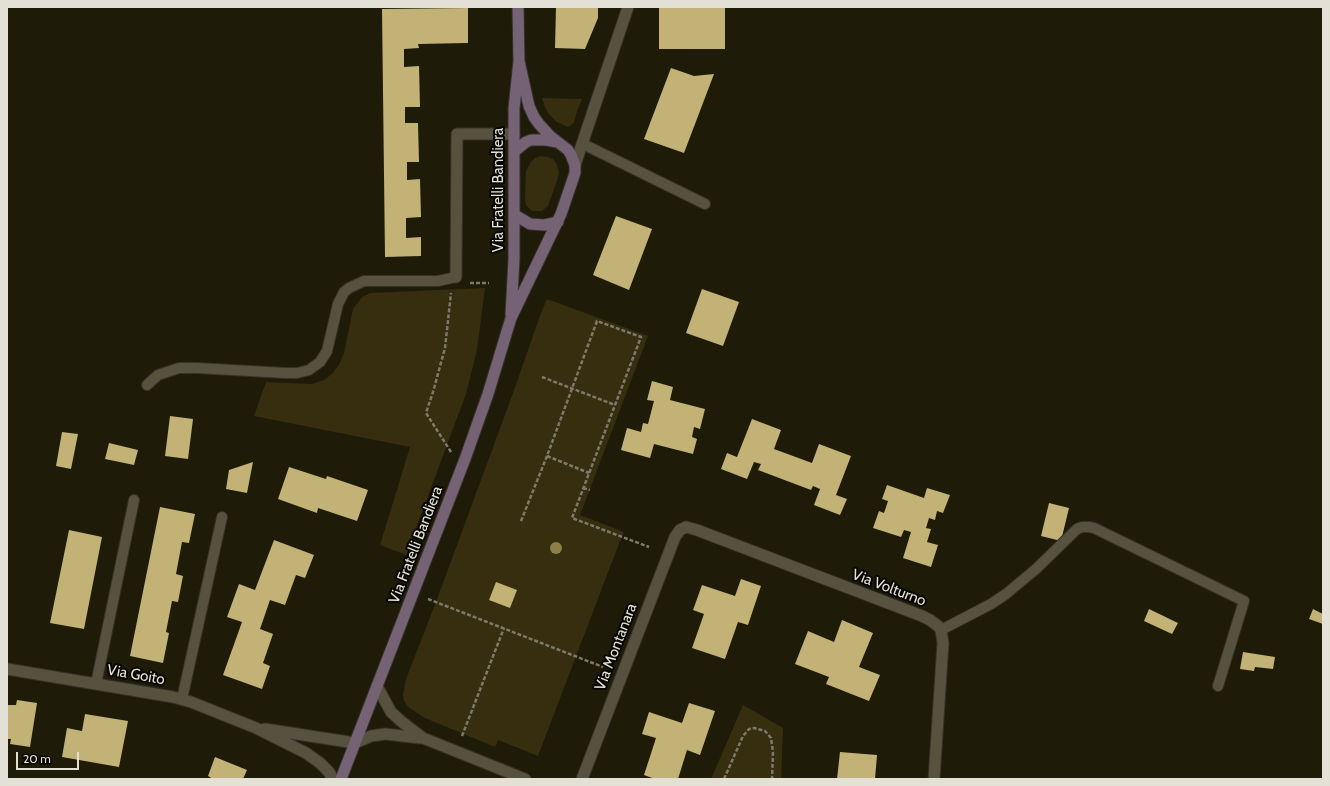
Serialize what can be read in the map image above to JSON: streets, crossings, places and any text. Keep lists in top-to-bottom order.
{
  "streets": {
    "main road": ["Via Fratelli Bandiera"],
    "street": ["Via Volturno", "Via Montanara", "Via Goito"]
  },
  "crossings": [
    ["Via Fratelli Bandiera", "Via Goito"],
    ["Via Volturno", "Via Montanara"]
  ],
  "scale_bar": "20 m"
}
